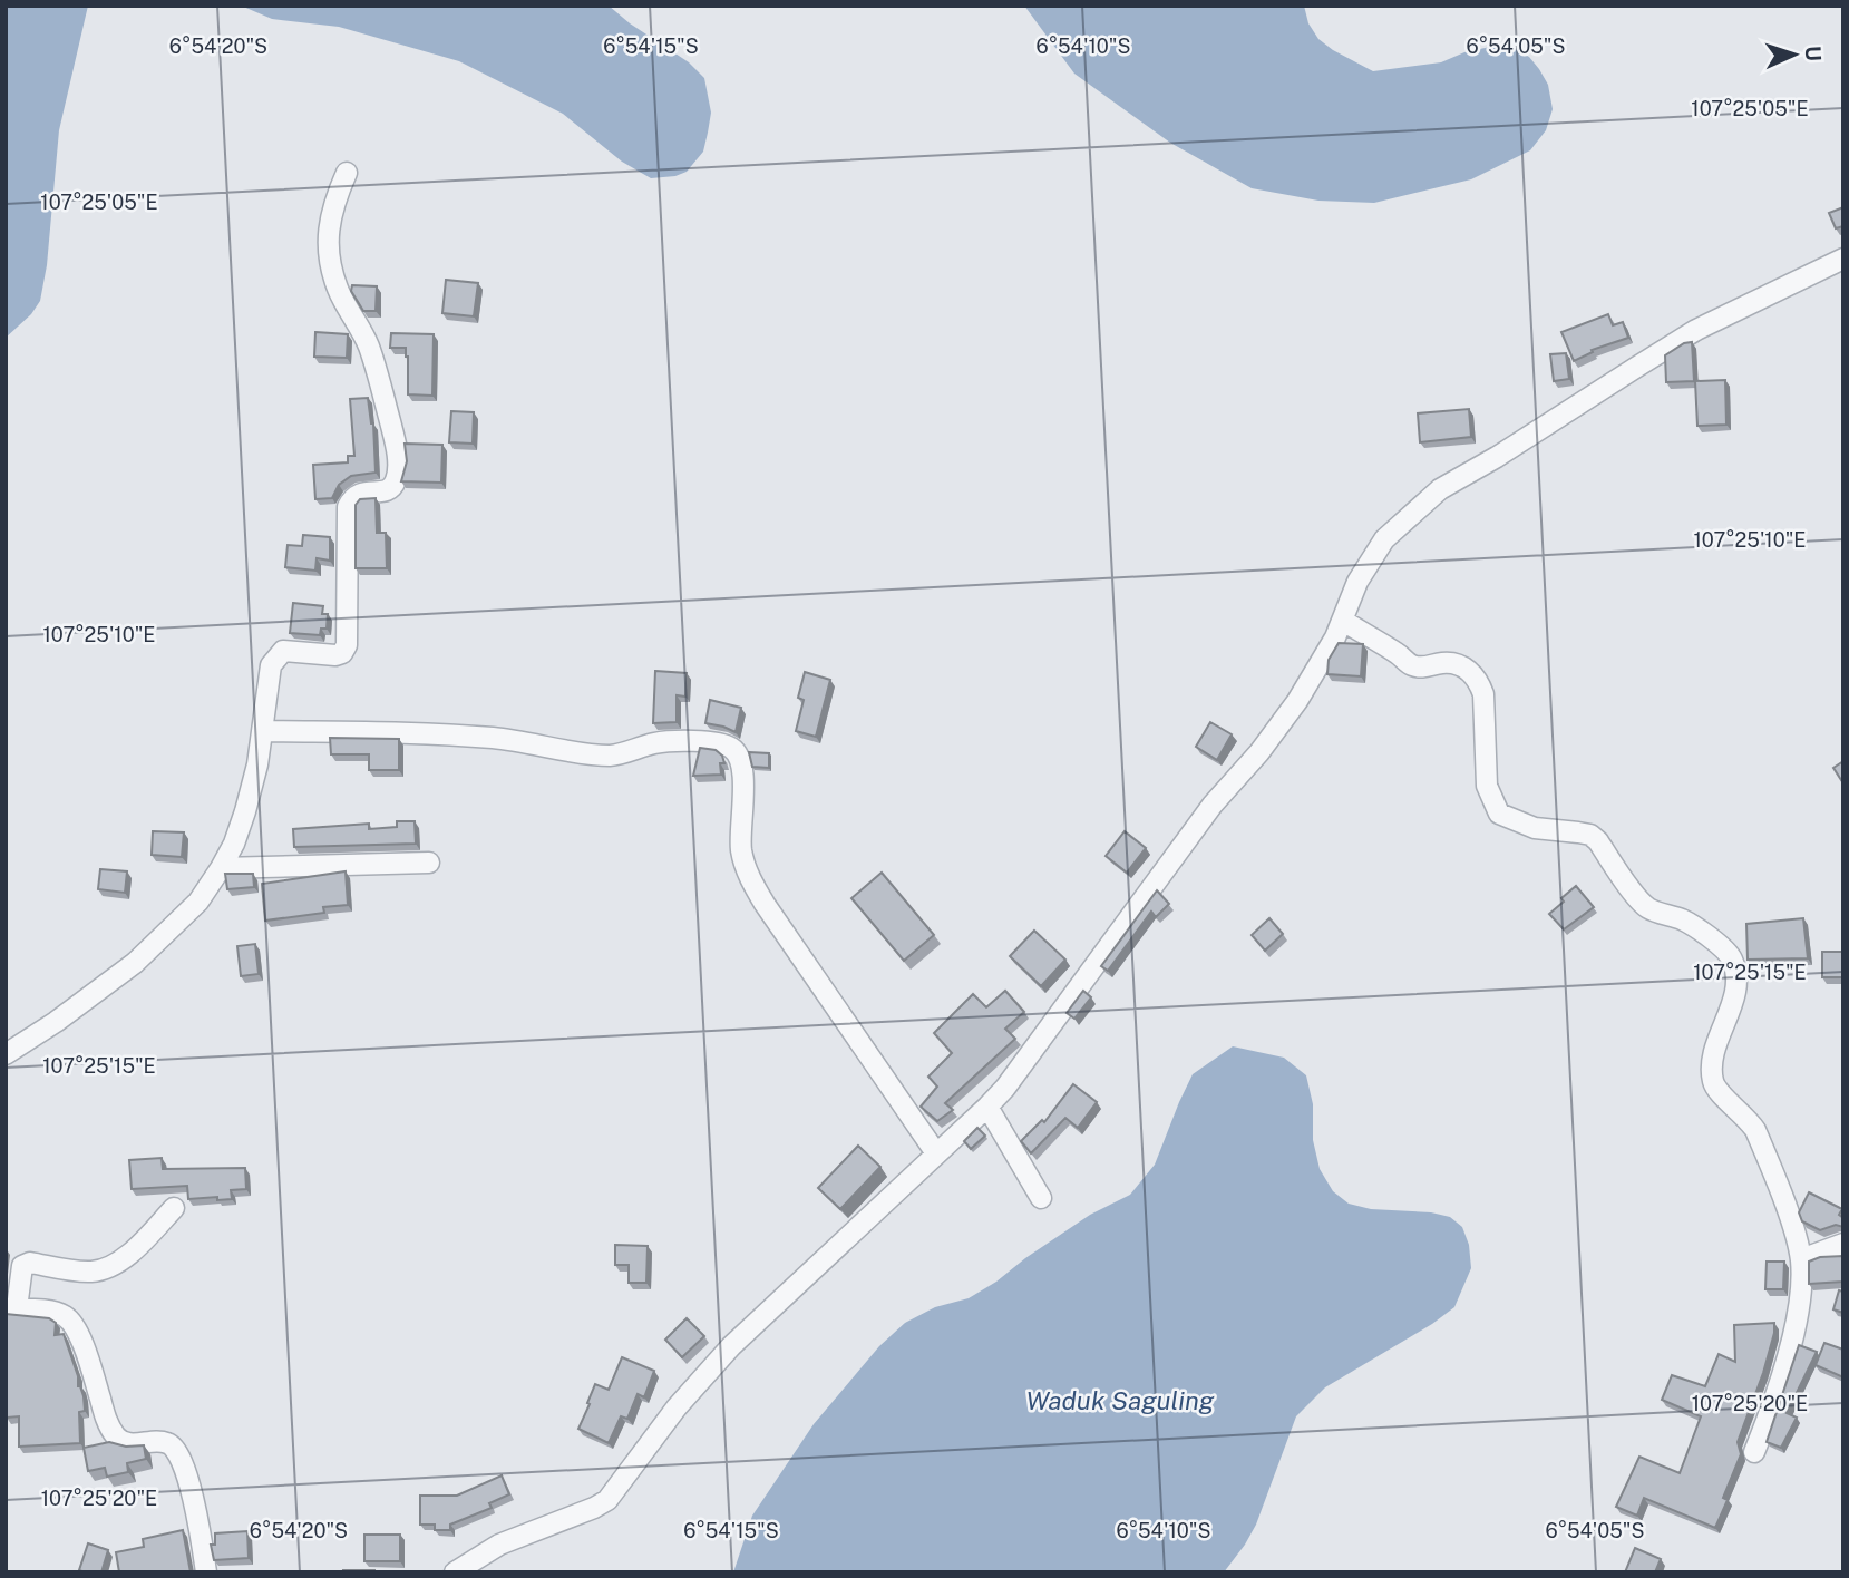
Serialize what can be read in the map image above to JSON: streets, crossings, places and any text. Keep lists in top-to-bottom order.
{
  "water": ["Waduk Saguling"],
  "north": "right",
  "coordinates": [
    "6°54'05\"S",
    "6°54'20\"S",
    "6°54'15\"S",
    "6°54'10\"S",
    "107°25'05\"E",
    "107°25'10\"E",
    "107°25'15\"E",
    "107°25'20\"E"
  ]
}
